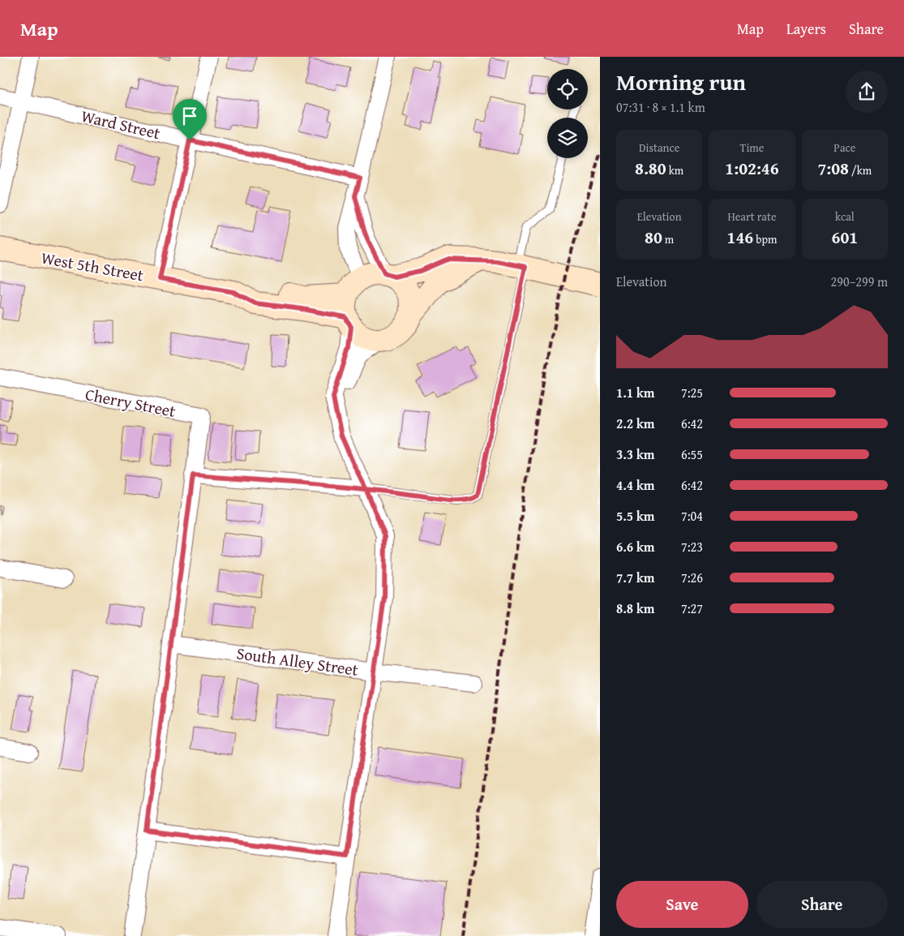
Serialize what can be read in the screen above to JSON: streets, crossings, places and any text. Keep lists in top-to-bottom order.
{
  "streets": {
    "main road": ["West 5th Street"],
    "street": ["Ward Street", "Cherry Street", "South Alley Street"]
  },
  "page": {
    "header": "Map",
    "nav": ["Map", "Layers", "Share"],
    "heading": ["Morning run", "07:31 · 8 × 1.1 km"],
    "stats": [
      ["Distance", "8.80 km"],
      ["Time", "1:02:46"],
      ["Pace", "7:08 /km"],
      ["Elevation", "80 m"],
      ["Heart rate", "146 bpm"],
      ["kcal", "601"]
    ],
    "chart": ["Elevation", "290–299 m"],
    "list": [
      {
        "name": "1.1 km",
        "note": "7:25"
      },
      {
        "name": "2.2 km",
        "note": "6:42"
      },
      {
        "name": "3.3 km",
        "note": "6:55"
      },
      {
        "name": "4.4 km",
        "note": "6:42"
      },
      {
        "name": "5.5 km",
        "note": "7:04"
      },
      {
        "name": "6.6 km",
        "note": "7:23"
      },
      {
        "name": "7.7 km",
        "note": "7:26"
      },
      {
        "name": "8.8 km",
        "note": "7:27"
      }
    ],
    "buttons": ["Save", "Share"]
  }
}
